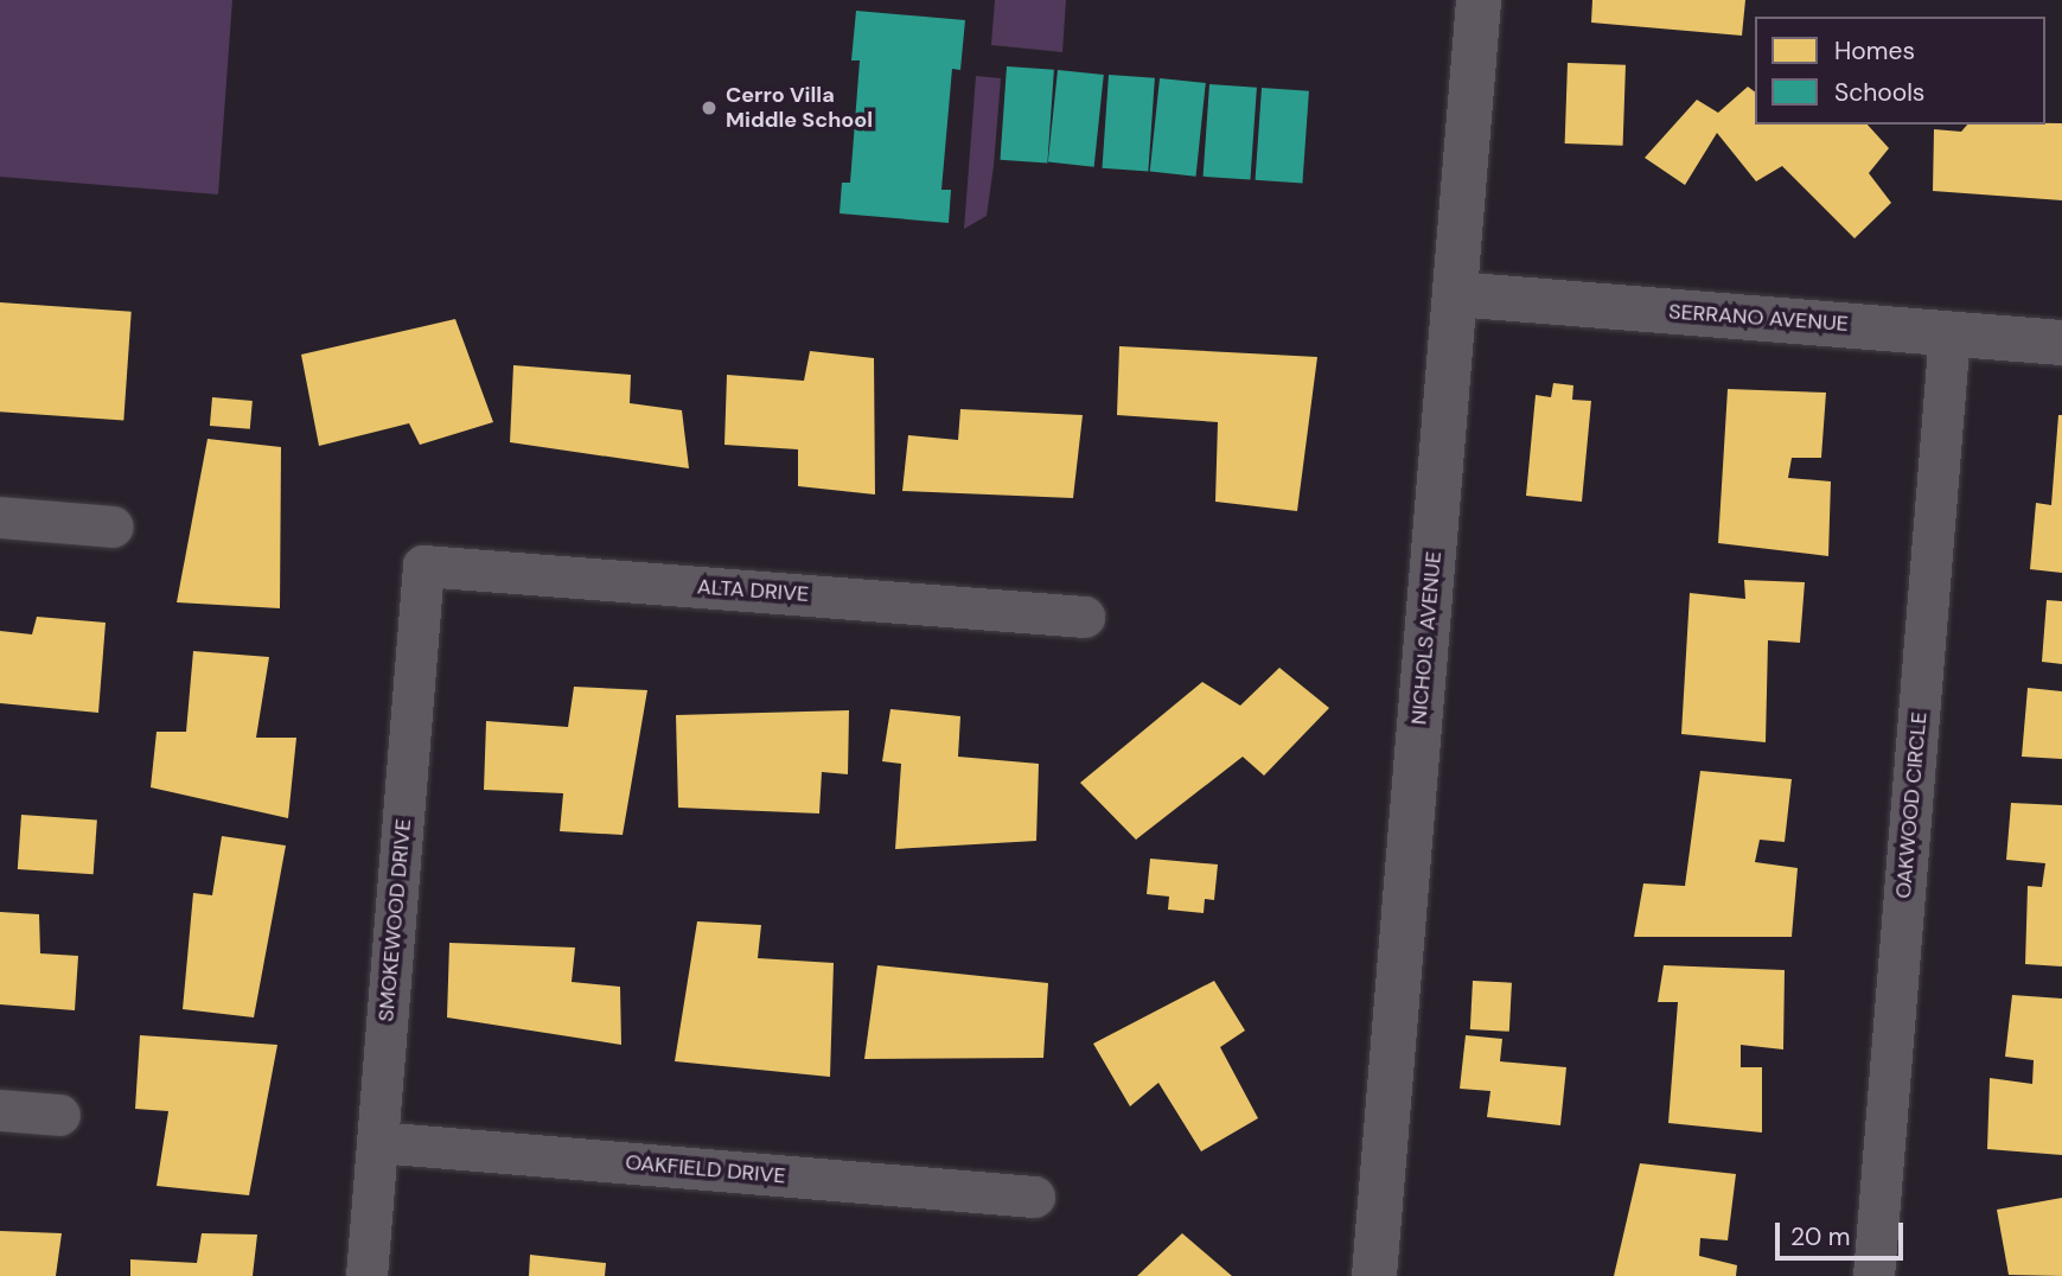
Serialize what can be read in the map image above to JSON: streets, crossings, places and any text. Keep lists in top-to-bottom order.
{
  "streets": {
    "street": [
      "SERRANO AVENUE",
      "ALTA DRIVE",
      "NICHOLS AVENUE",
      "OAKWOOD CIRCLE",
      "SMOKEWOOD DRIVE",
      "OAKFIELD DRIVE"
    ]
  },
  "crossings": [
    ["SERRANO AVENUE", "NICHOLS AVENUE"],
    ["SERRANO AVENUE", "OAKWOOD CIRCLE"],
    ["ALTA DRIVE", "SMOKEWOOD DRIVE"],
    ["SMOKEWOOD DRIVE", "OAKFIELD DRIVE"]
  ],
  "places": ["Cerro Villa Middle School"],
  "legend": ["Homes", "Schools"],
  "scale_bar": "20 m"
}
